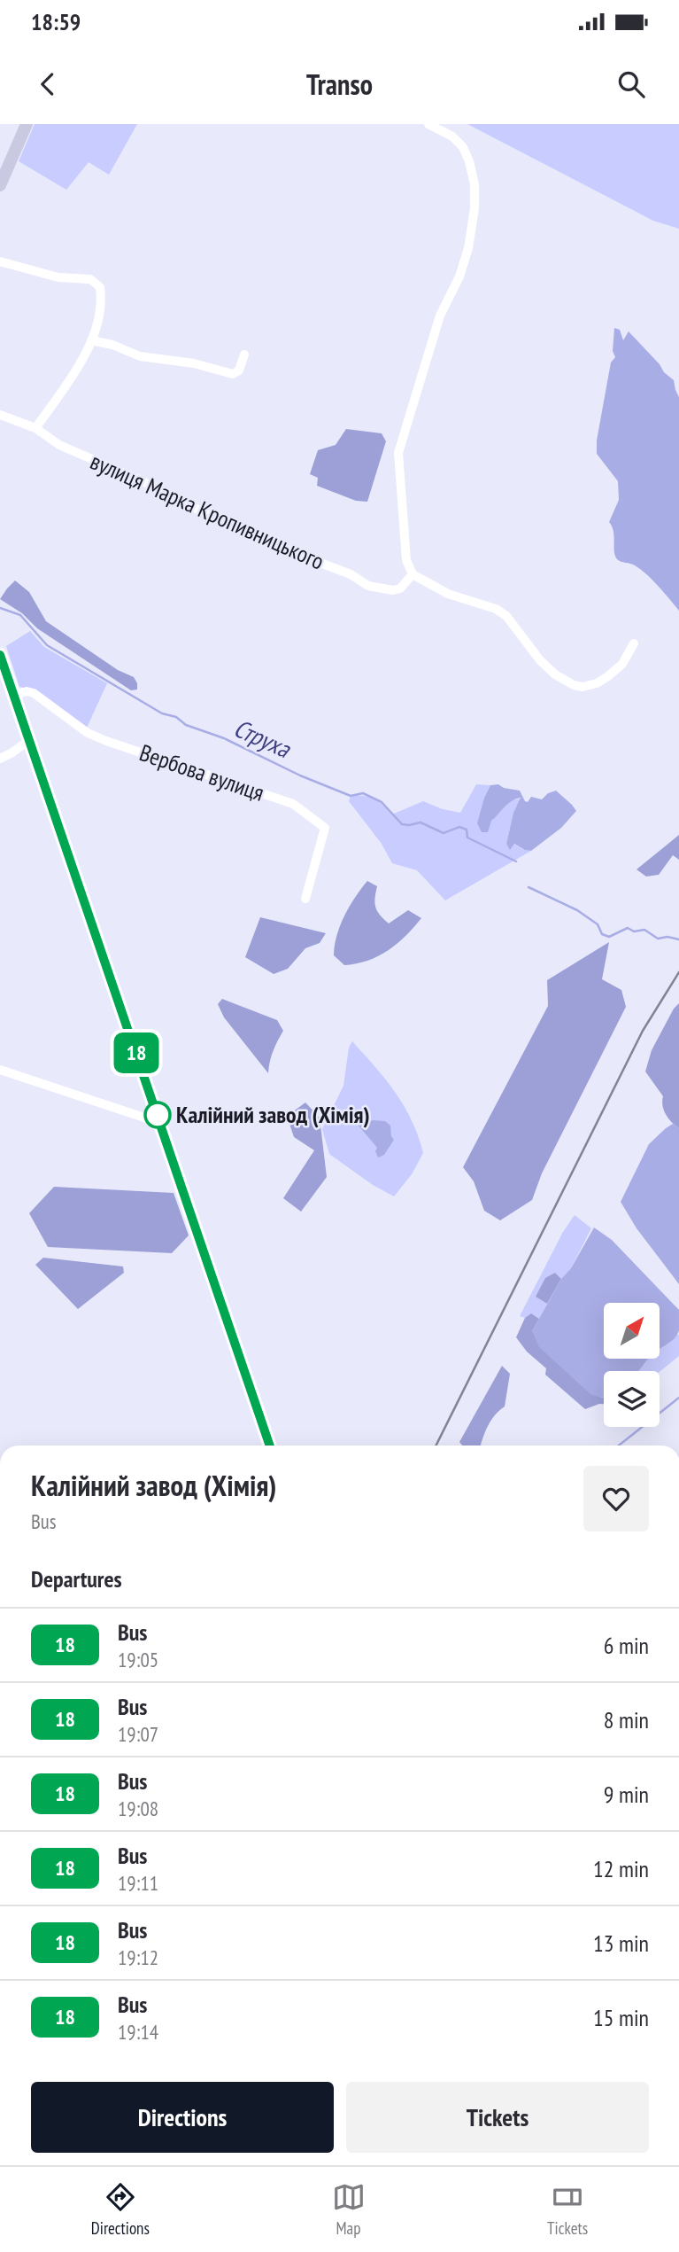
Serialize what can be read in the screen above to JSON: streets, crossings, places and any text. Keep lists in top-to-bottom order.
{
  "streets": {
    "street": ["вулиця Марка Кропивницького", "Вербова вулиця"]
  },
  "water": ["Струха"],
  "places": ["Калійний завод (Хімія)"],
  "lines": ["bus line 18"],
  "north": "top right",
  "page": {
    "status": "18:59",
    "header": "Transo",
    "on_map": "18",
    "heading": [
      ["Калійний завод (Хімія)", "Bus"],
      "Departures"
    ],
    "list": [
      {
        "mark": "18",
        "name": "Bus",
        "note": "19:05",
        "value": "6 min"
      },
      {
        "mark": "18",
        "name": "Bus",
        "note": "19:07",
        "value": "8 min"
      },
      {
        "mark": "18",
        "name": "Bus",
        "note": "19:08",
        "value": "9 min"
      },
      {
        "mark": "18",
        "name": "Bus",
        "note": "19:11",
        "value": "12 min"
      },
      {
        "mark": "18",
        "name": "Bus",
        "note": "19:12",
        "value": "13 min"
      },
      {
        "mark": "18",
        "name": "Bus",
        "note": "19:14",
        "value": "15 min"
      }
    ],
    "buttons": ["Directions", "Tickets"],
    "tabs": ["Directions", "Map", "Tickets"]
  }
}
